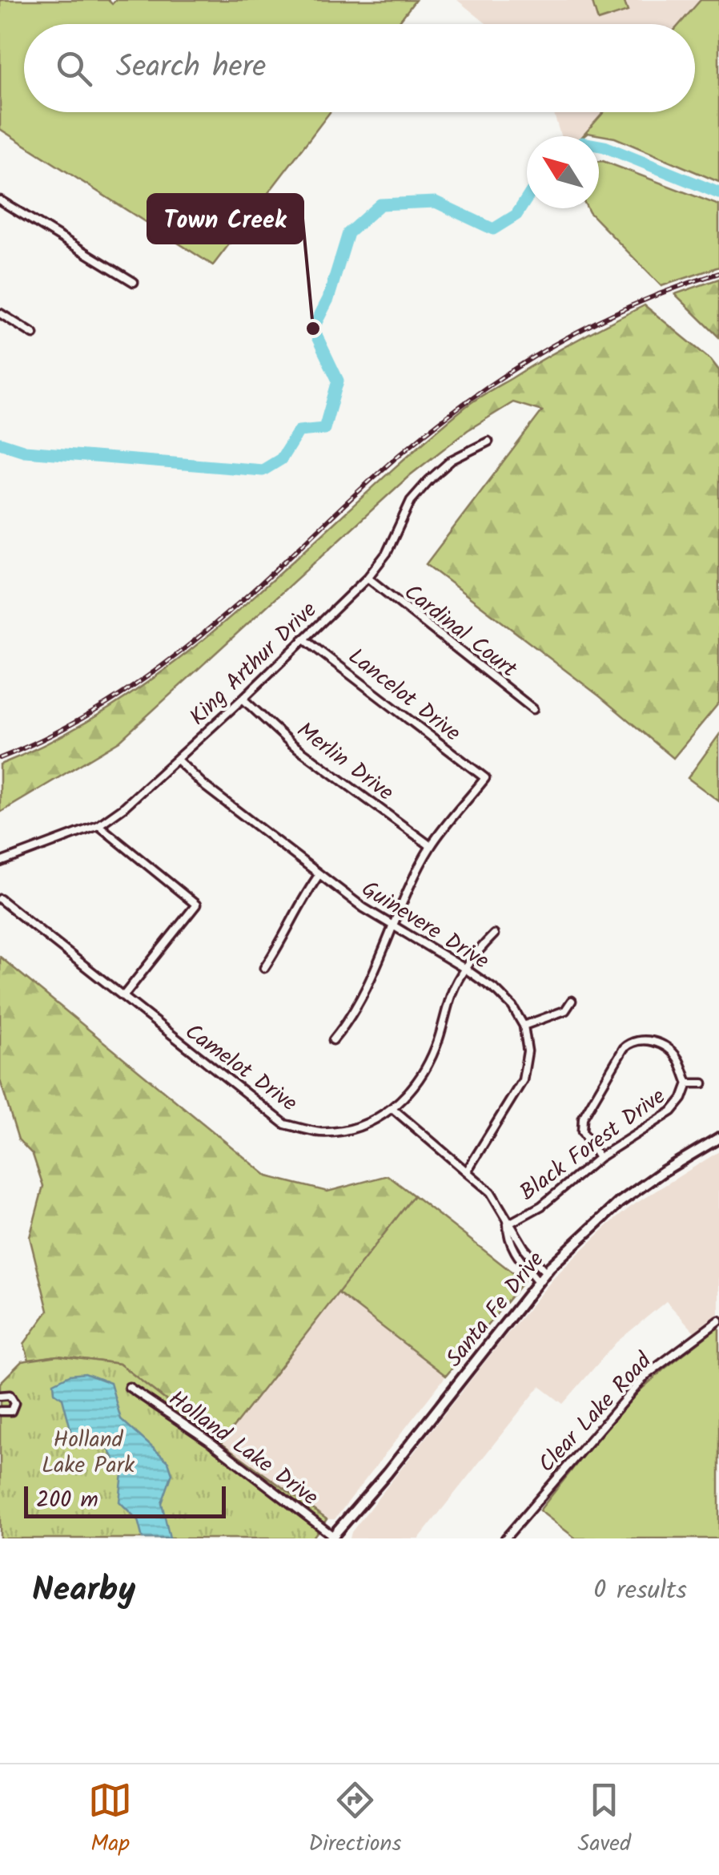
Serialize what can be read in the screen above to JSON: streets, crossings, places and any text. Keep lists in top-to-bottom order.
{
  "streets": {
    "main road": ["Santa Fe Drive"],
    "street": [
      "Cardinal Court",
      "King Arthur Drive",
      "Lancelot Drive",
      "Merlin Drive",
      "Guinevere Drive",
      "Camelot Drive",
      "Black Forest Drive",
      "Clear Lake Road",
      "Holland Lake Drive"
    ]
  },
  "crossings": [
    ["Cardinal Court", "King Arthur Drive"],
    ["King Arthur Drive", "Lancelot Drive"],
    ["King Arthur Drive", "Merlin Drive"],
    ["King Arthur Drive", "Guinevere Drive"],
    ["Lancelot Drive", "Merlin Drive"],
    ["Guinevere Drive", "Camelot Drive"],
    ["Santa Fe Drive", "Holland Lake Drive"]
  ],
  "parks": ["Holland Lake Park"],
  "places": ["Town Creek"],
  "scale_bar": "200 m",
  "north": "top left",
  "page": {
    "search": "Search here",
    "scale": "200 m",
    "heading": ["Nearby", "0 results"],
    "nav": ["Map", "Directions", "Saved"]
  }
}
